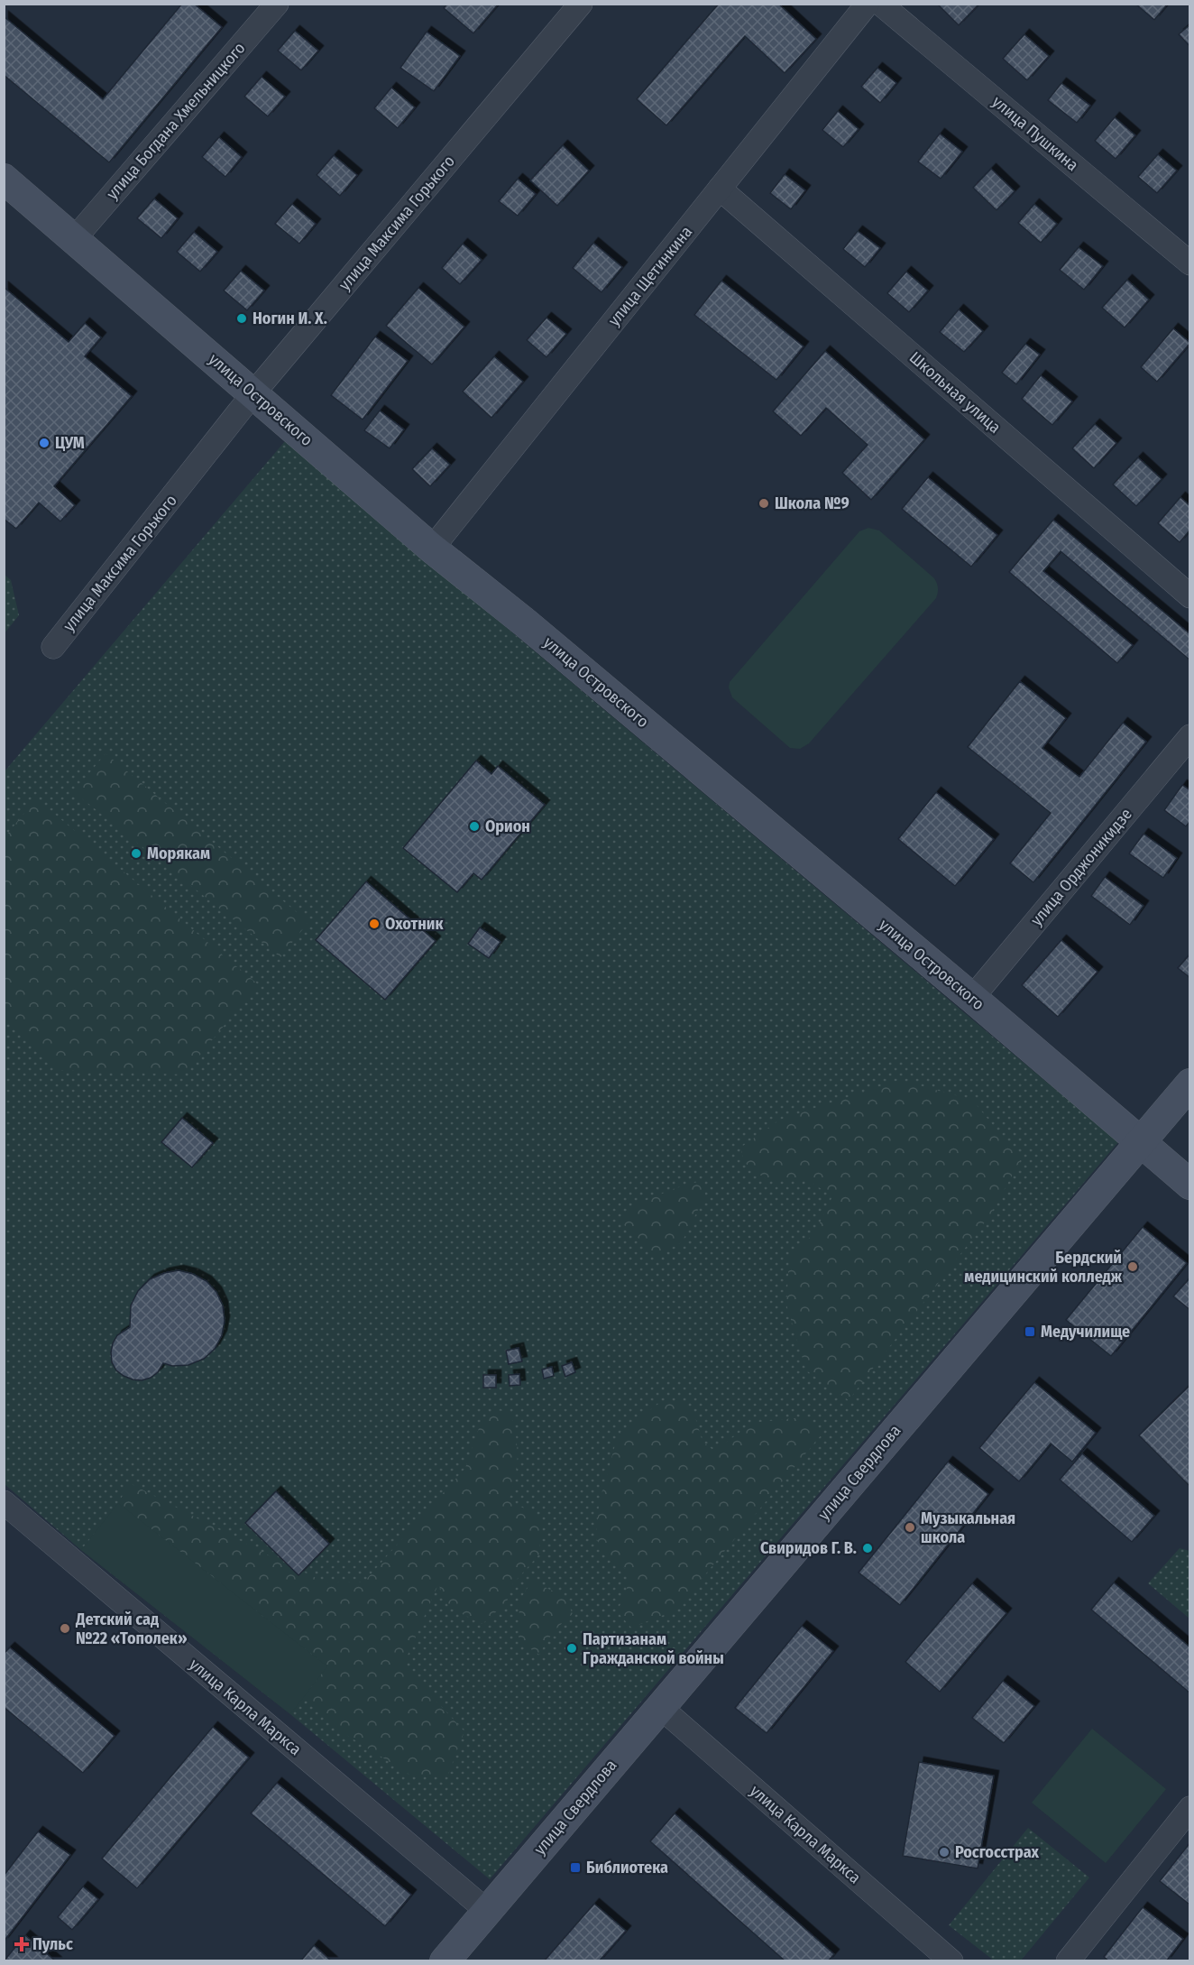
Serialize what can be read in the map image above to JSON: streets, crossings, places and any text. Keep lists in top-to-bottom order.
{
  "streets": {
    "street": [
      "улица Богдана Хмельницкого",
      "улица Пушкина",
      "улица Максима Горького",
      "улица Щетинкина",
      "Школьная улица",
      "улица Островского",
      "улица Орджоникидзе",
      "улица Свердлова",
      "улица Карла Маркса"
    ]
  },
  "crossings": [
    ["улица Богдана Хмельницкого", "улица Островского"],
    ["улица Максима Горького", "улица Островского"],
    ["улица Щетинкина", "Школьная улица"],
    ["улица Щетинкина", "улица Островского"],
    ["улица Островского", "улица Орджоникидзе"],
    ["улица Островского", "улица Свердлова"],
    ["улица Свердлова", "улица Карла Маркса"]
  ],
  "places": {
    "other": [
      "Ногин И. Х.",
      "ЦУМ",
      "Школа №9",
      "Орион",
      "Морякам",
      "Охотник",
      "Бердский медицинский колледж",
      "Музыкальная школа",
      "Свиридов Г. В.",
      "Детский сад №22 «Тополек»",
      "Партизанам Гражданской войны",
      "Росгосстрах"
    ],
    "transit": ["Медучилище", "Библиотека"],
    "health": ["Пульс"]
  }
}
